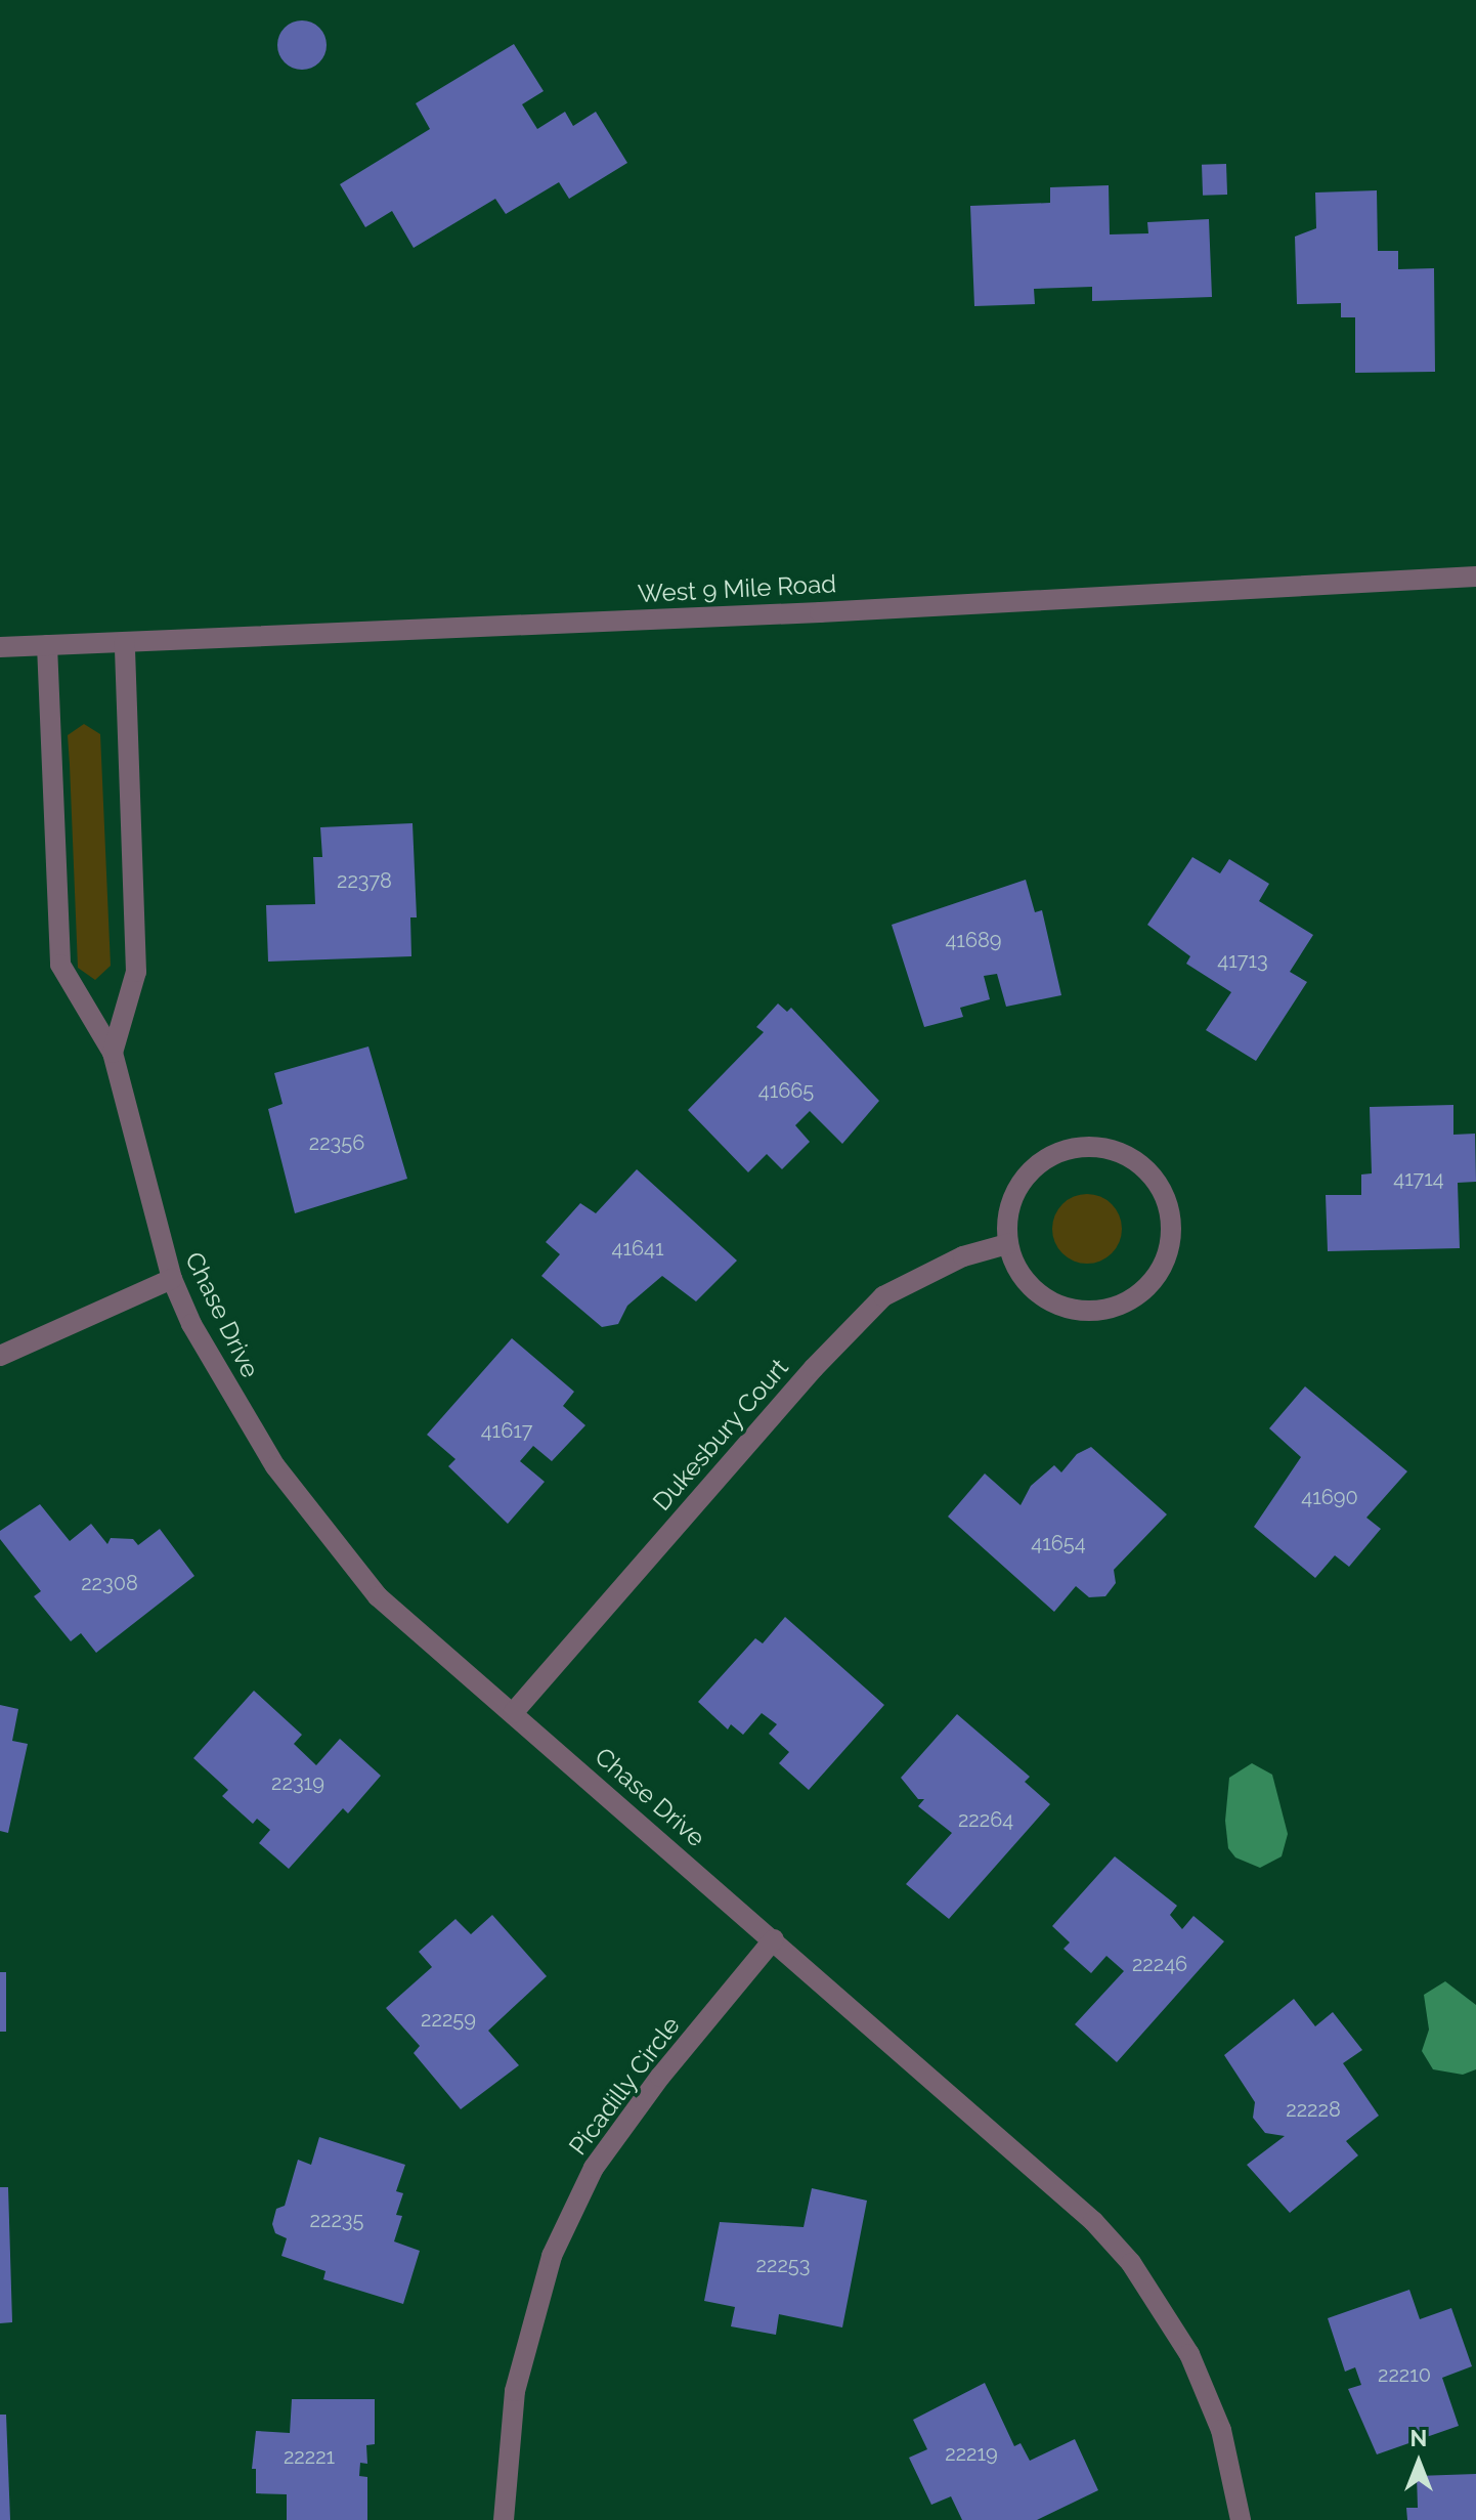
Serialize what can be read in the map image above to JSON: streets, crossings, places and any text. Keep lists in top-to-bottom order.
{
  "streets": {
    "street": [
      "West 9 Mile Road",
      "Chase Drive",
      "Dukesbury Court",
      "Picadilly Circle"
    ]
  },
  "crossings": [
    ["West 9 Mile Road", "Chase Drive"],
    ["Chase Drive", "Dukesbury Court"],
    ["Chase Drive", "Picadilly Circle"]
  ],
  "house_numbers": [
    "22378",
    "41689",
    "41713",
    "41665",
    "22356",
    "41714",
    "41641",
    "41617",
    "41690",
    "41654",
    "22308",
    "22319",
    "22264",
    "22246",
    "22259",
    "22228",
    "22235",
    "22253",
    "22210",
    "22219",
    "22221"
  ],
  "north": "top"
}
